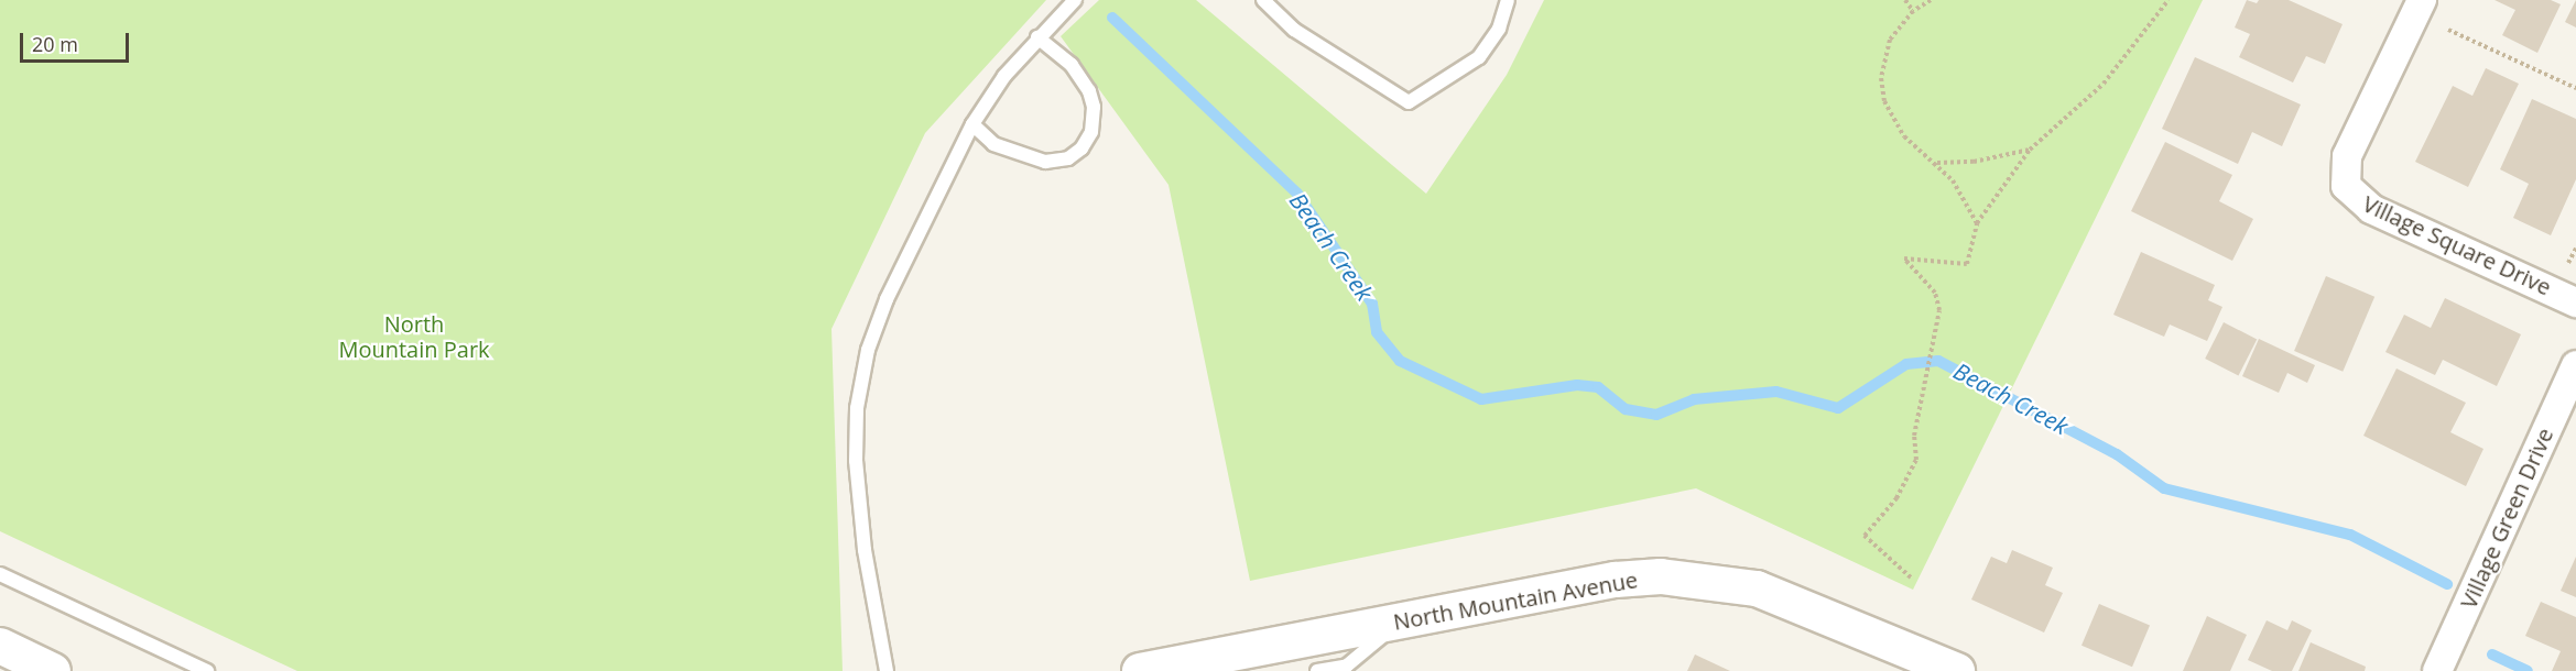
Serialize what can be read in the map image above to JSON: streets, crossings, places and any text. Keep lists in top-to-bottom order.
{
  "streets": {
    "street": ["Village Square Drive", "Village Green Drive", "North Mountain Avenue"]
  },
  "water": ["Beach Creek"],
  "parks": ["North Mountain Park"],
  "scale_bar": "20 m"
}
